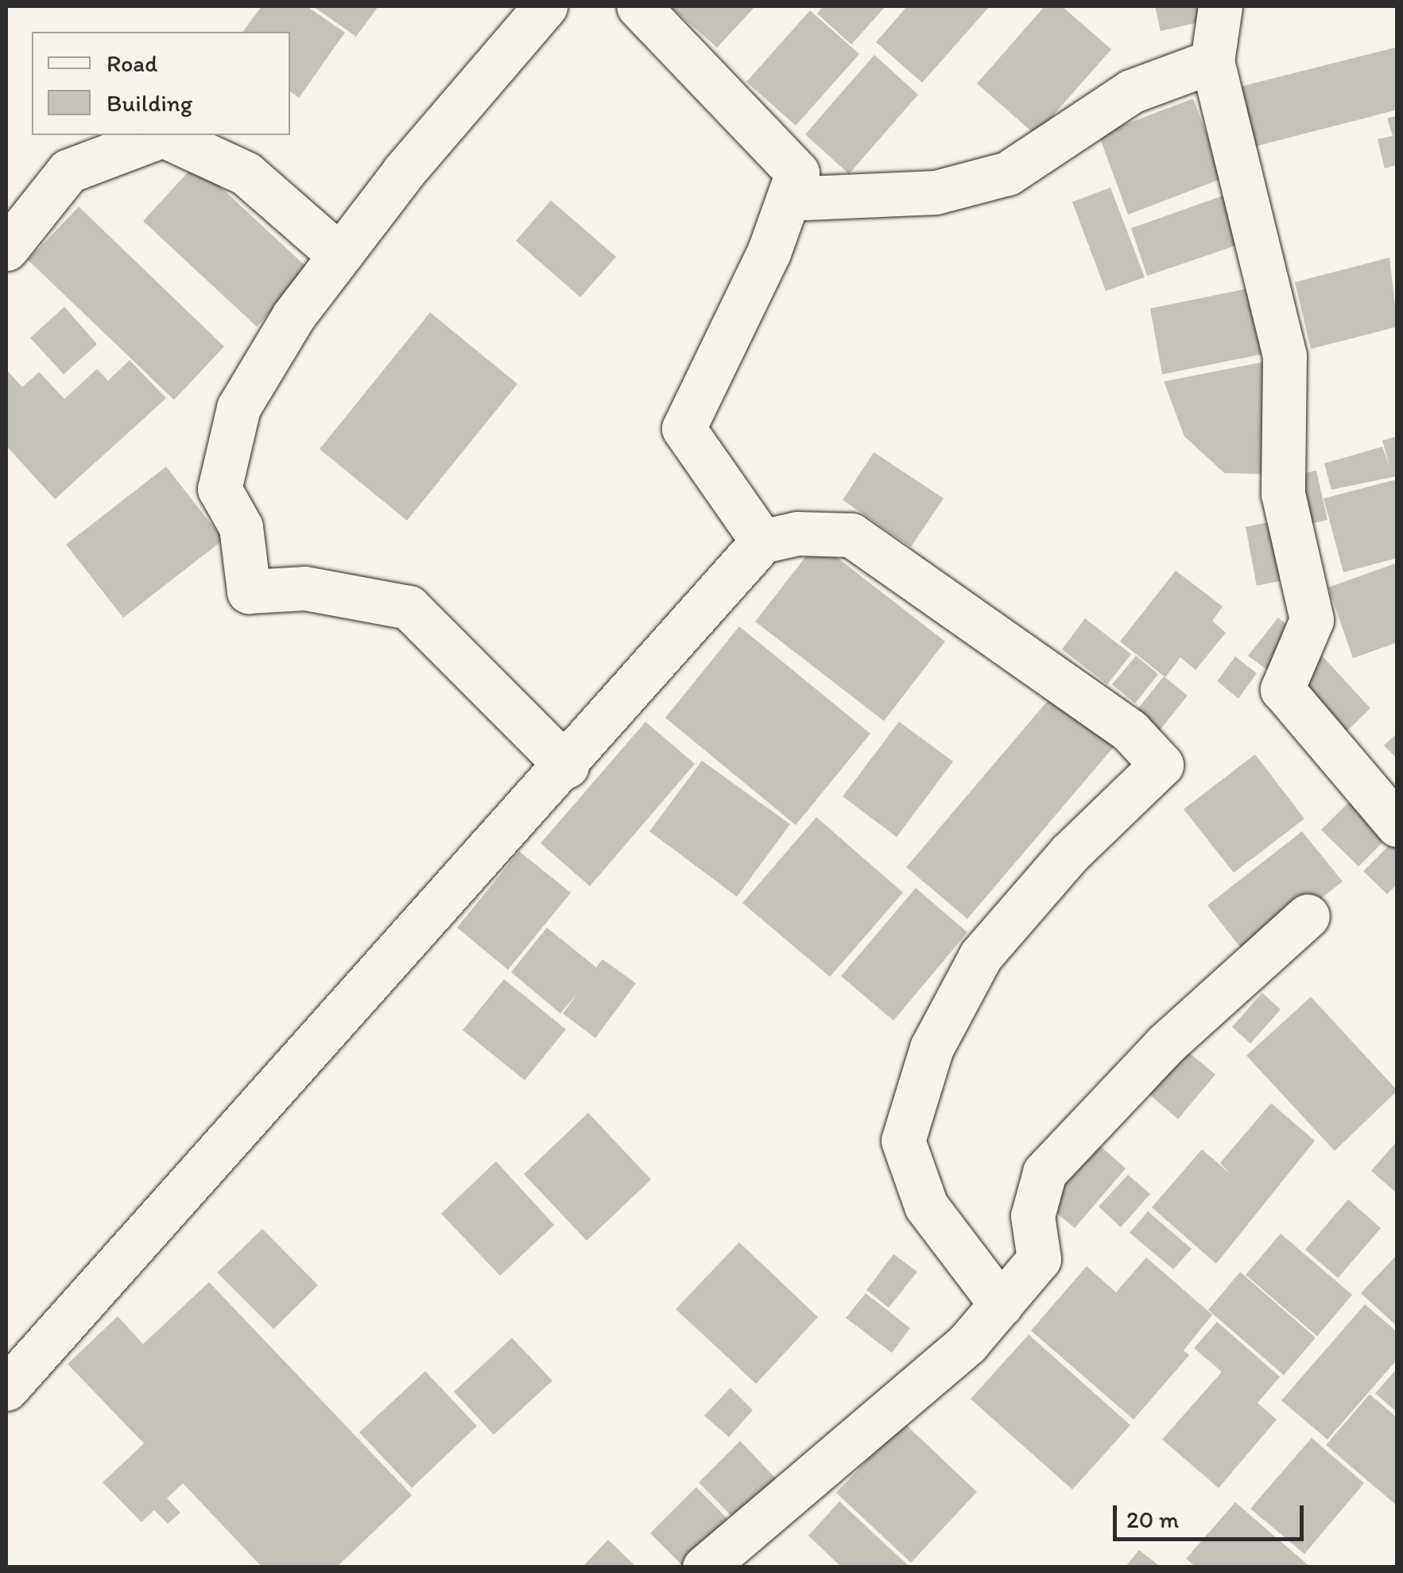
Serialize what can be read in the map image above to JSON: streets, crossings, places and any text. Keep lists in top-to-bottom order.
{
  "legend": ["Road", "Building"],
  "scale_bar": "20 m"
}
